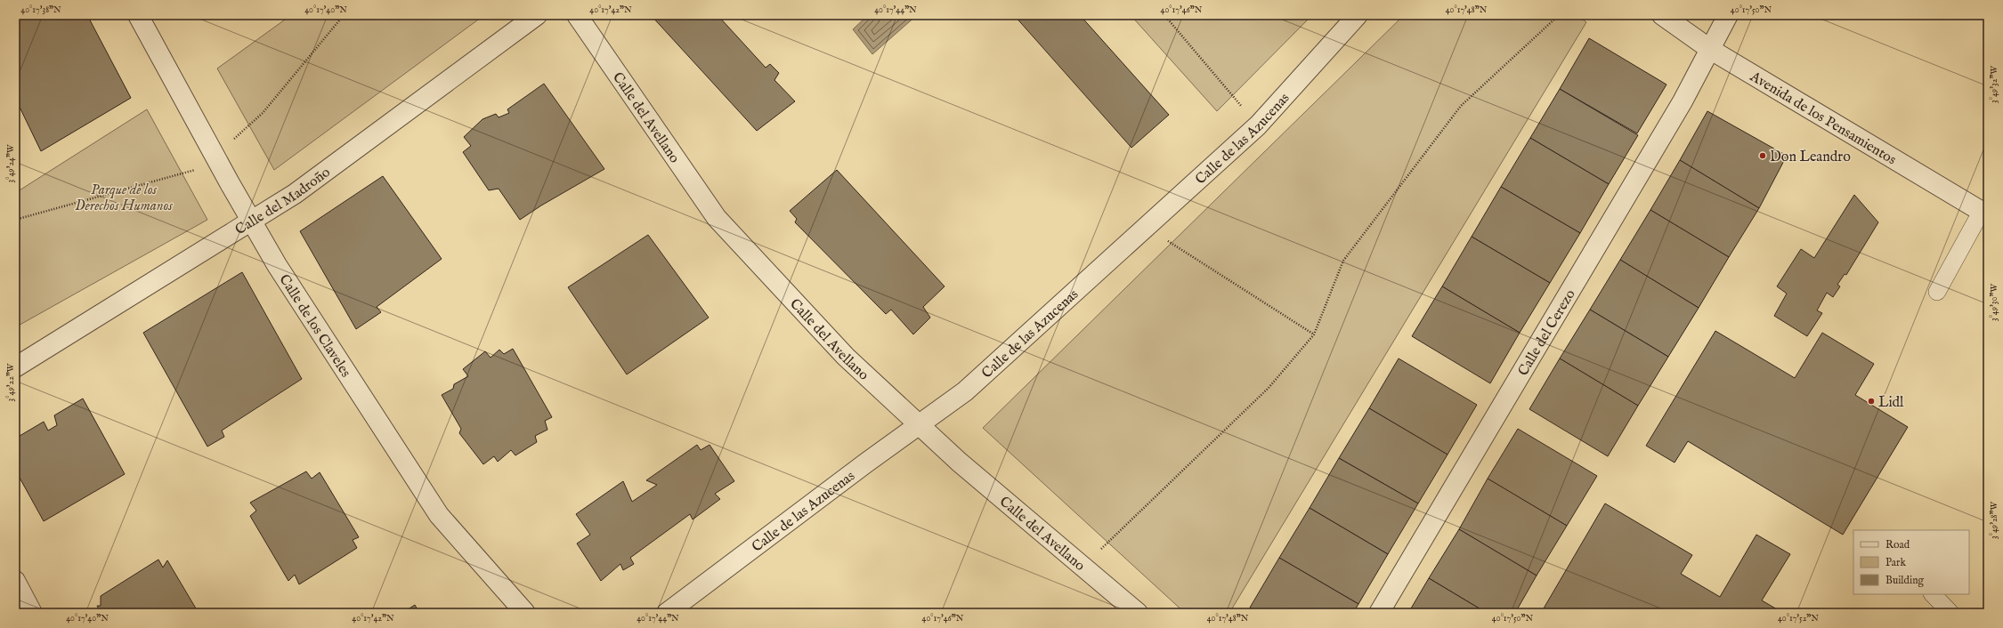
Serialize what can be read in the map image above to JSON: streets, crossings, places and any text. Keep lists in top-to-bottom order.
{
  "streets": {
    "street": [
      "Calle del Avellano",
      "Avenida de los Pensamientos",
      "Calle de las Azucenas",
      "Calle del Madroño",
      "Calle de los Claveles",
      "Calle del Cerezo"
    ]
  },
  "crossings": [
    ["Calle del Avellano", "Calle de las Azucenas"],
    ["Avenida de los Pensamientos", "Calle del Cerezo"],
    ["Calle del Madroño", "Calle de los Claveles"]
  ],
  "parks": ["Parque de los Derechos Humanos"],
  "places": ["Don Leandro", "Lidl"],
  "legend": ["Road", "Park", "Building"],
  "coordinates": [
    "40°17'38\"N",
    "40°17'40\"N",
    "40°17'42\"N",
    "40°17'44\"N",
    "40°17'46\"N",
    "40°17'48\"N",
    "40°17'50\"N",
    "3°49'32\"W",
    "3°49'24\"W",
    "3°49'30\"W",
    "3°49'22\"W",
    "3°49'28\"W",
    "40°17'52\"N"
  ]
}
